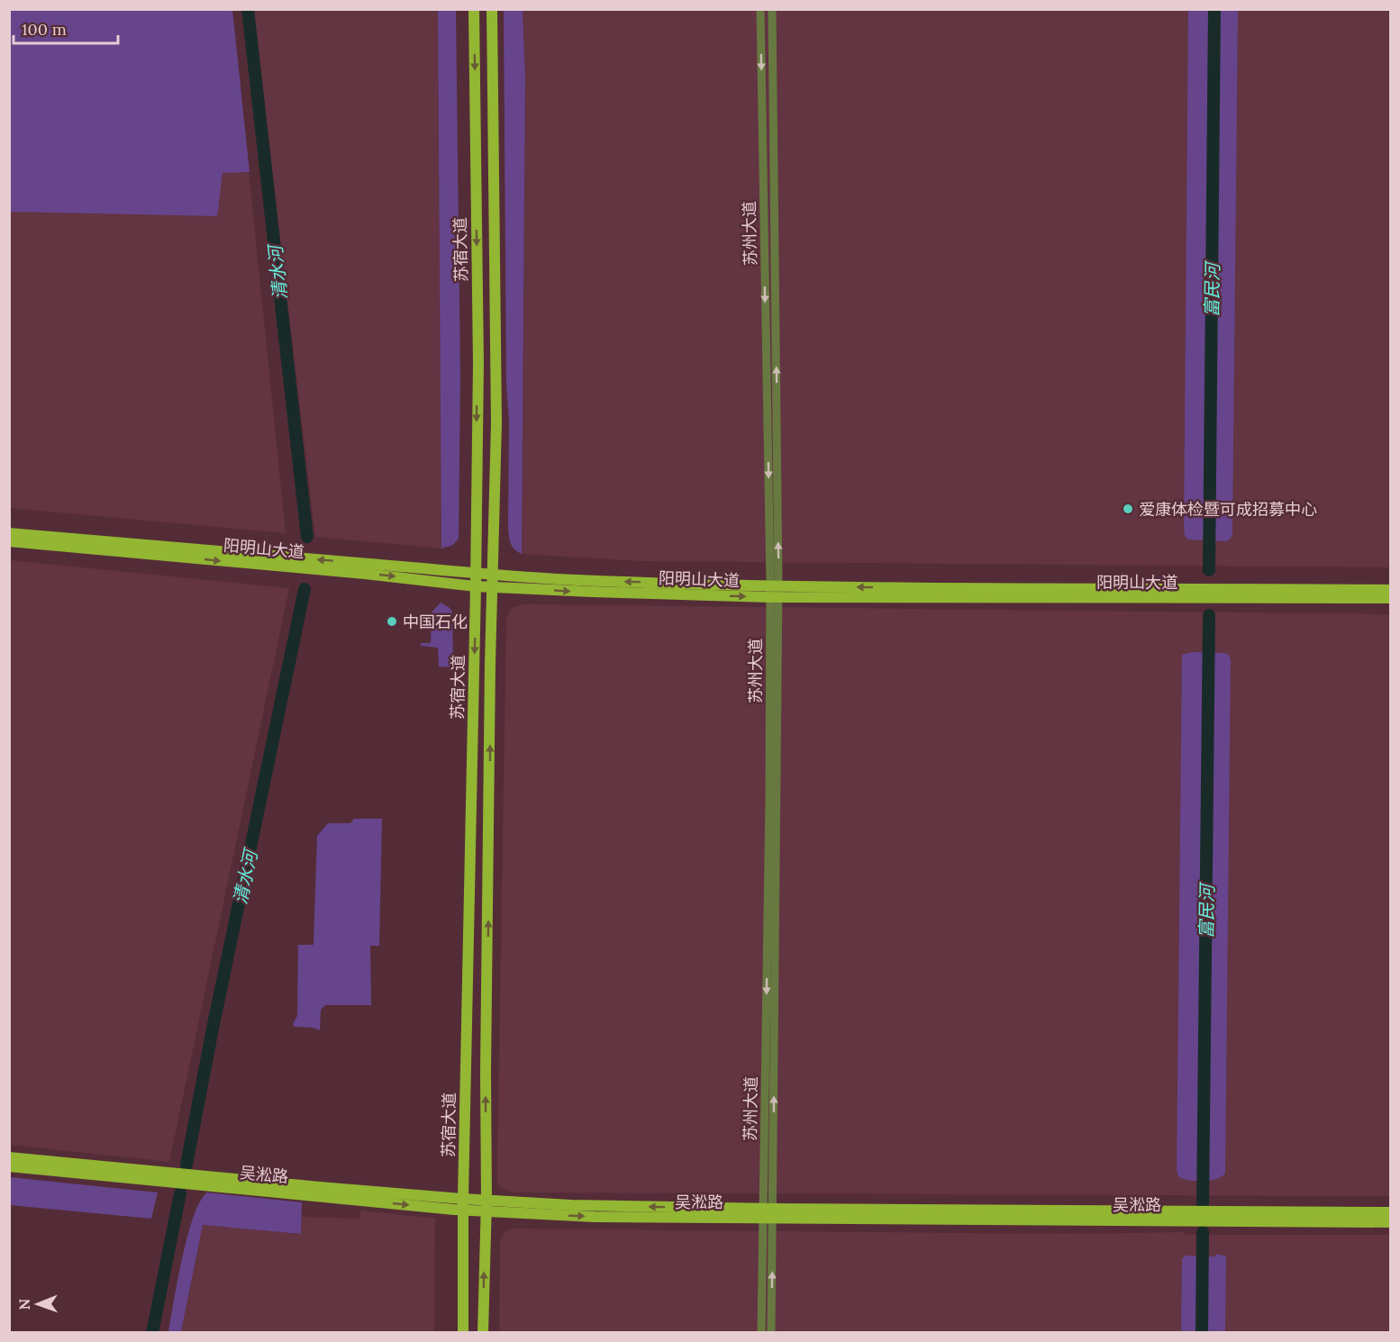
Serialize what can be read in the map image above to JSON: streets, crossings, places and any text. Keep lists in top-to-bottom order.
{
  "streets": {
    "main road": ["苏宿大道", "阳明山大道", "吴淞路"],
    "street": ["苏州大道"]
  },
  "crossings": [
    ["苏州大道", "阳明山大道"],
    ["苏州大道", "吴淞路"],
    ["苏宿大道", "阳明山大道"],
    ["苏宿大道", "吴淞路"]
  ],
  "water": ["清水河", "富民河"],
  "places": ["爱康体检暨可成招募中心", "中国石化"],
  "scale_bar": "100 m",
  "north": "left"
}
